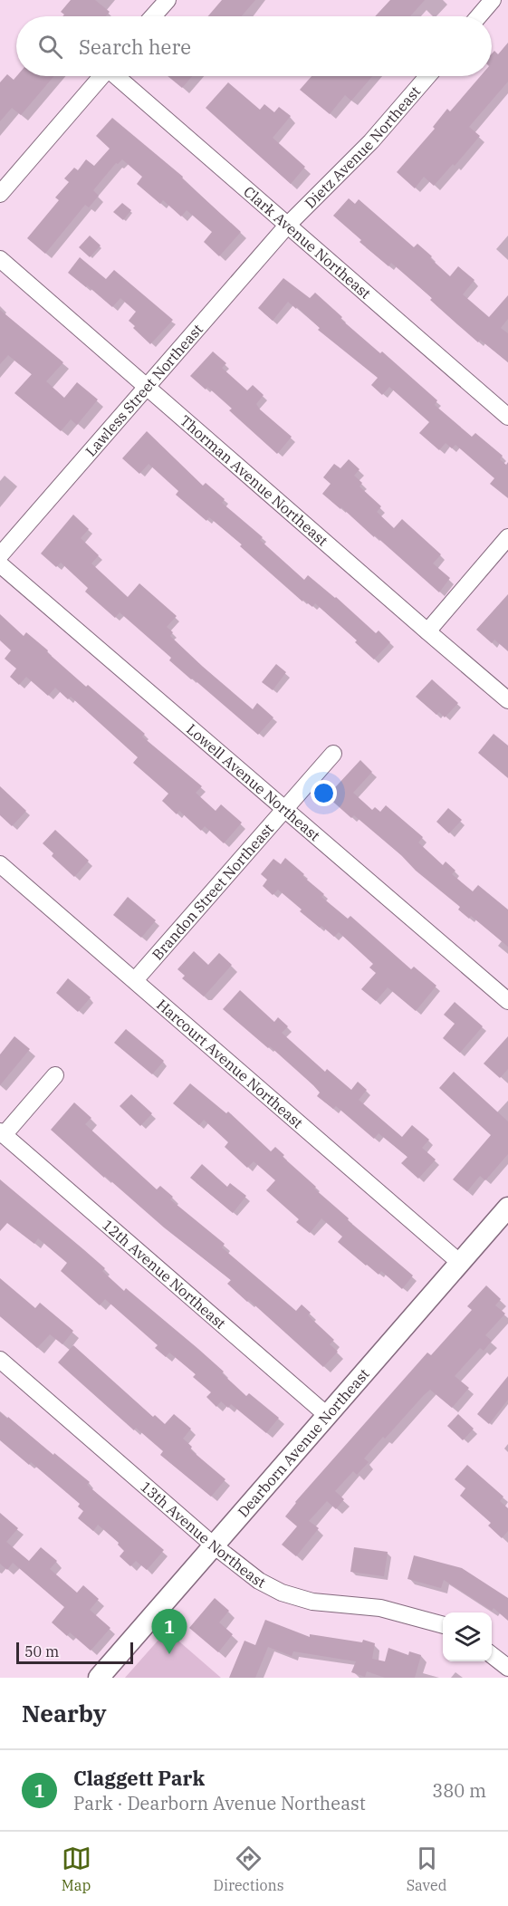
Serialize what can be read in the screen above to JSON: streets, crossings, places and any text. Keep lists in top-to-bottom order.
{
  "streets": {
    "street": [
      "Dietz Avenue Northeast",
      "Clark Avenue Northeast",
      "Lawless Street Northeast",
      "Thorman Avenue Northeast",
      "Lowell Avenue Northeast",
      "Brandon Street Northeast",
      "Harcourt Avenue Northeast",
      "12th Avenue Northeast",
      "Dearborn Avenue Northeast",
      "13th Avenue Northeast"
    ]
  },
  "crossings": [
    ["Dietz Avenue Northeast", "Clark Avenue Northeast"],
    ["Dietz Avenue Northeast", "Lawless Street Northeast"],
    ["Clark Avenue Northeast", "Lawless Street Northeast"],
    ["Lawless Street Northeast", "Thorman Avenue Northeast"],
    ["Lowell Avenue Northeast", "Brandon Street Northeast"],
    ["Brandon Street Northeast", "Harcourt Avenue Northeast"],
    ["Harcourt Avenue Northeast", "Dearborn Avenue Northeast"],
    ["12th Avenue Northeast", "Dearborn Avenue Northeast"],
    ["Dearborn Avenue Northeast", "13th Avenue Northeast"]
  ],
  "scale_bar": "50 m",
  "page": {
    "search": "Search here",
    "pins": "1",
    "scale": "50 m",
    "heading": "Nearby",
    "list": [
      {
        "mark": "1",
        "name": "Claggett Park",
        "note": "Park · Dearborn Avenue Northeast",
        "value": "380 m"
      }
    ],
    "nav": ["Map", "Directions", "Saved"]
  }
}
